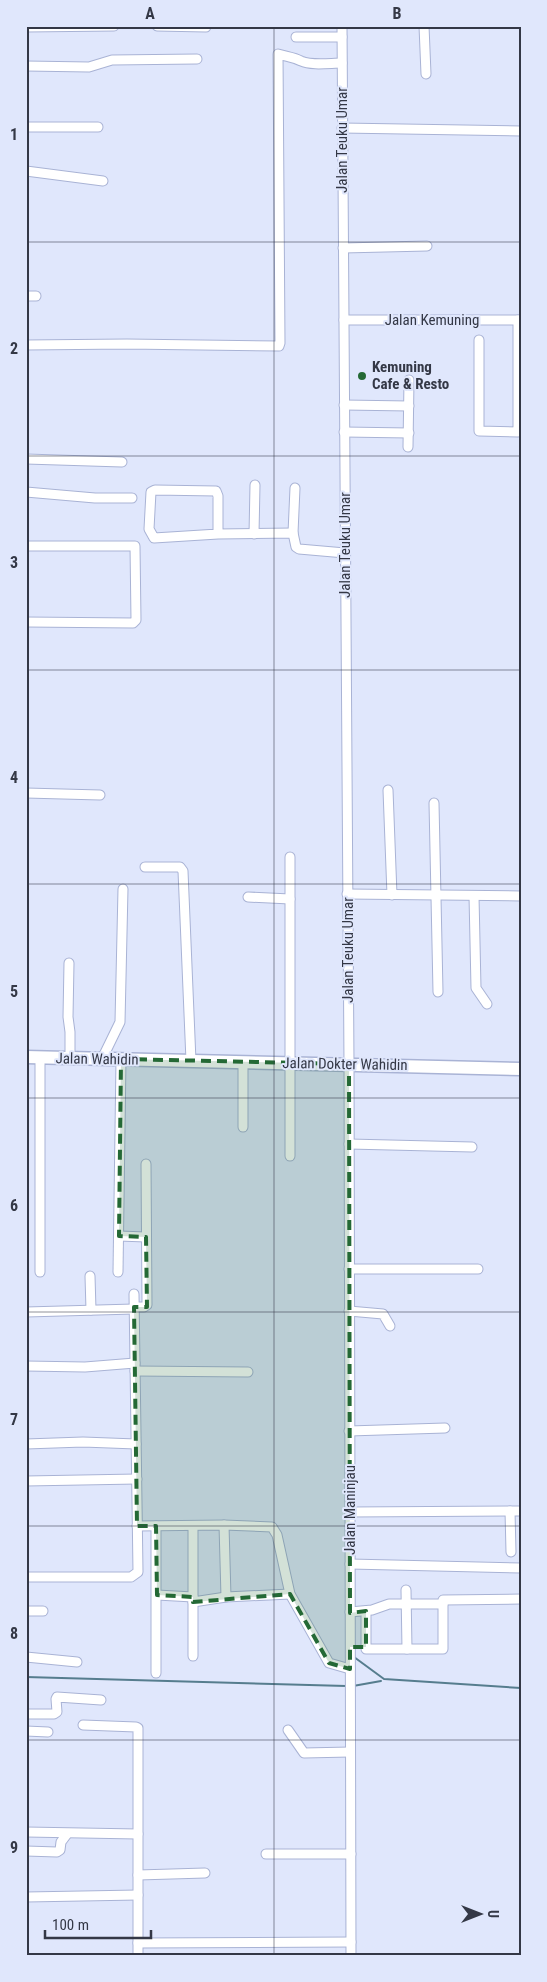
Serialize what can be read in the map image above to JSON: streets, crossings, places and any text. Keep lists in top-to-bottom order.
{
  "streets": {
    "street": [
      "Jalan Teuku Umar",
      "Jalan Kemuning",
      "Jalan Wahidin",
      "Jalan Dokter Wahidin",
      "Jalan Maninjau"
    ]
  },
  "crossings": [
    ["Jalan Teuku Umar", "Jalan Kemuning"],
    ["Jalan Teuku Umar", "Jalan Dokter Wahidin"],
    ["Jalan Teuku Umar", "Jalan Maninjau"],
    ["Jalan Wahidin", "Jalan Dokter Wahidin"],
    ["Jalan Dokter Wahidin", "Jalan Maninjau"]
  ],
  "places": ["Kemuning Cafe & Resto"],
  "scale_bar": "100 m",
  "north": "right",
  "grid": {
    "columns": ["A", "B"],
    "rows": [
      "1",
      "2",
      "3",
      "4",
      "5",
      "6",
      "7",
      "8",
      "9"
    ]
  }
}
